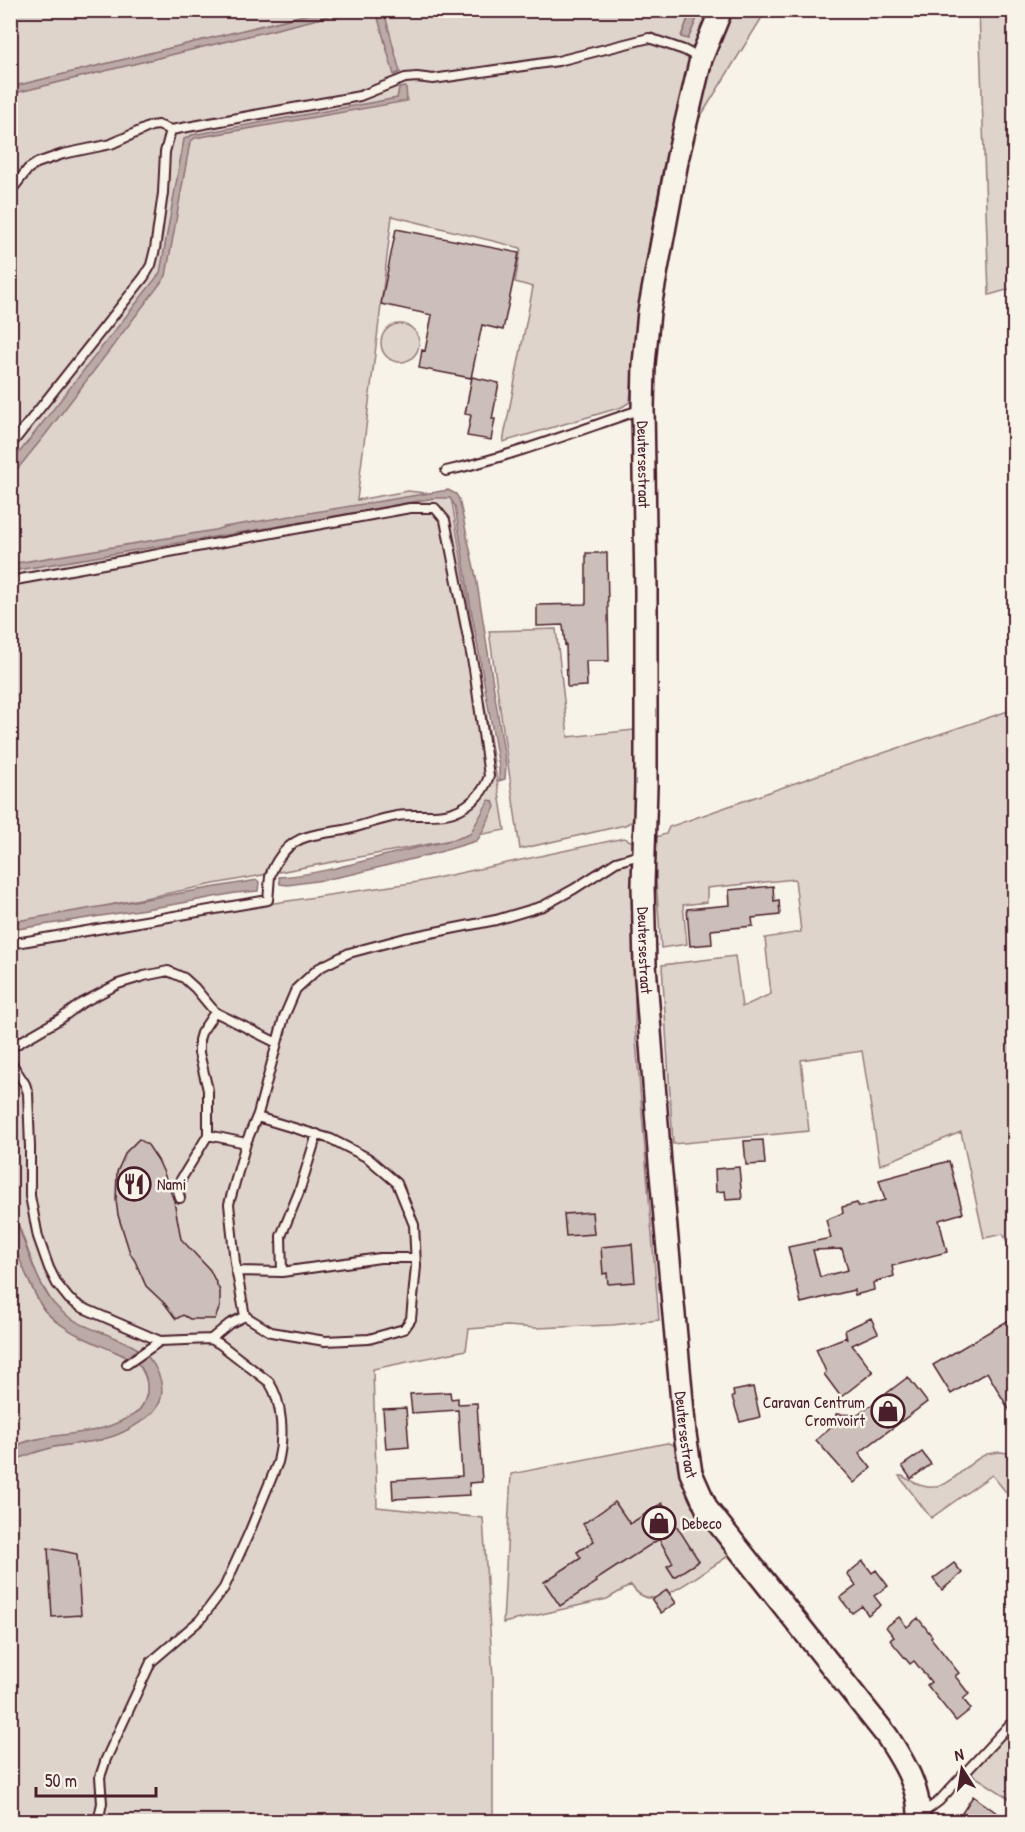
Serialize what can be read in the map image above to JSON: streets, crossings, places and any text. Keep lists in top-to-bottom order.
{
  "streets": {
    "street": ["Deutersestraat"]
  },
  "places": {
    "restaurant": ["Nami"],
    "shop": ["Caravan Centrum Cromvoirt", "Debeco"]
  },
  "scale_bar": "50 m",
  "north": "top"
}
